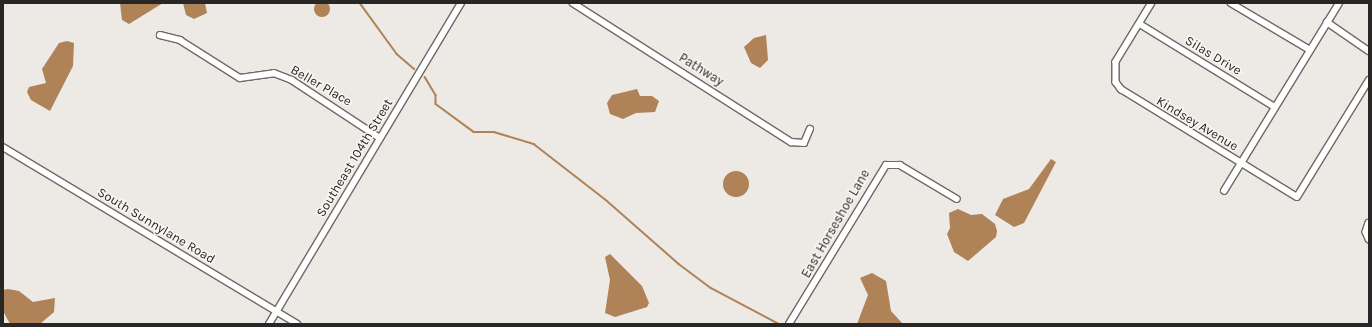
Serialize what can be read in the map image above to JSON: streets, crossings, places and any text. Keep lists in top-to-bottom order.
{
  "streets": {
    "street": [
      "Silas Drive",
      "Pathway",
      "Beller Place",
      "Kindsey Avenue",
      "Southeast 104th Street",
      "East Horseshoe Lane",
      "South Sunnylane Road"
    ]
  },
  "crossings": [
    ["Silas Drive", "Kindsey Avenue"],
    ["Beller Place", "Southeast 104th Street"],
    ["Southeast 104th Street", "South Sunnylane Road"]
  ]
}
